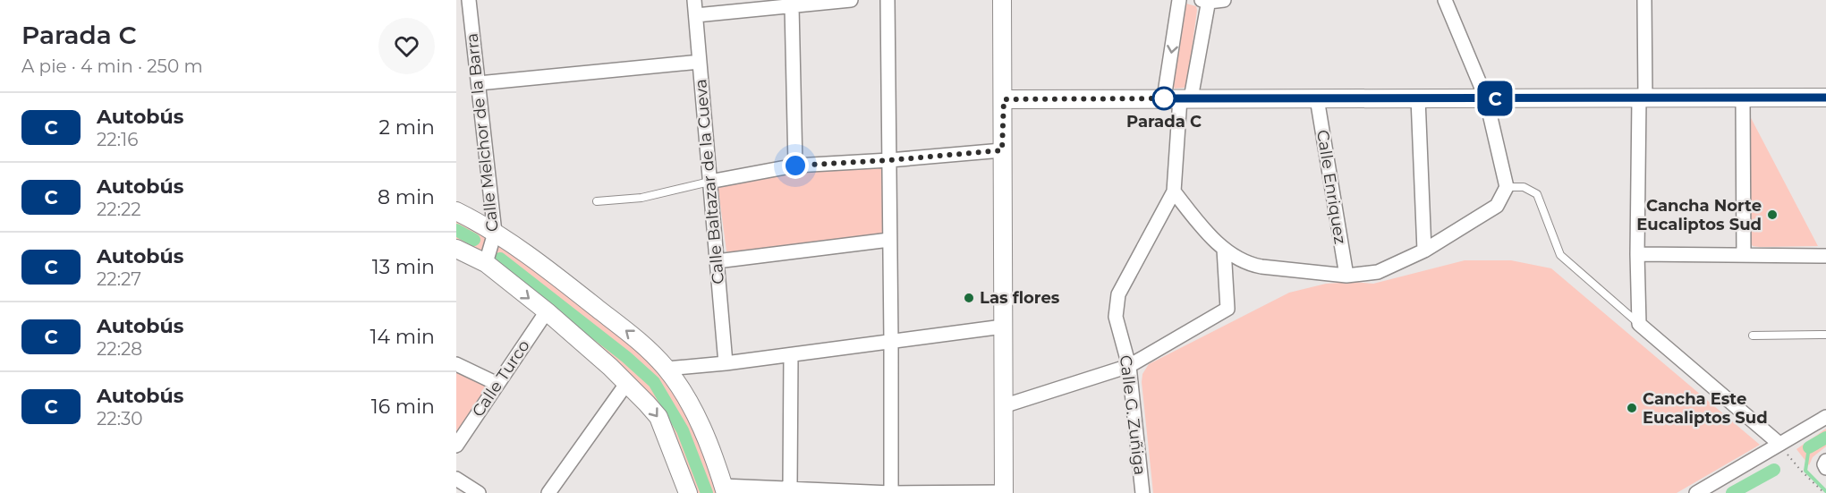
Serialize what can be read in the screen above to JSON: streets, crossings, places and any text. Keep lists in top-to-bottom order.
{
  "streets": {
    "street": [
      "Calle Melchor de la Barra",
      "Calle Baltazar de la Cueva",
      "Calle Enriquez",
      "Calle Turco",
      "Calle G. Zuñiga"
    ]
  },
  "places": [
    "Parada C",
    "Cancha Norte Eucaliptos Sud",
    "Las flores",
    "Cancha Este Eucaliptos Sud"
  ],
  "lines": ["bus line C"],
  "page": {
    "heading": ["Parada C", "A pie · 4 min · 250 m"],
    "on_map": "C",
    "list": [
      {
        "mark": "C",
        "name": "Autobús",
        "note": "22:16",
        "value": "2 min"
      },
      {
        "mark": "C",
        "name": "Autobús",
        "note": "22:22",
        "value": "8 min"
      },
      {
        "mark": "C",
        "name": "Autobús",
        "note": "22:27",
        "value": "13 min"
      },
      {
        "mark": "C",
        "name": "Autobús",
        "note": "22:28",
        "value": "14 min"
      },
      {
        "mark": "C",
        "name": "Autobús",
        "note": "22:30",
        "value": "16 min"
      }
    ]
  }
}
